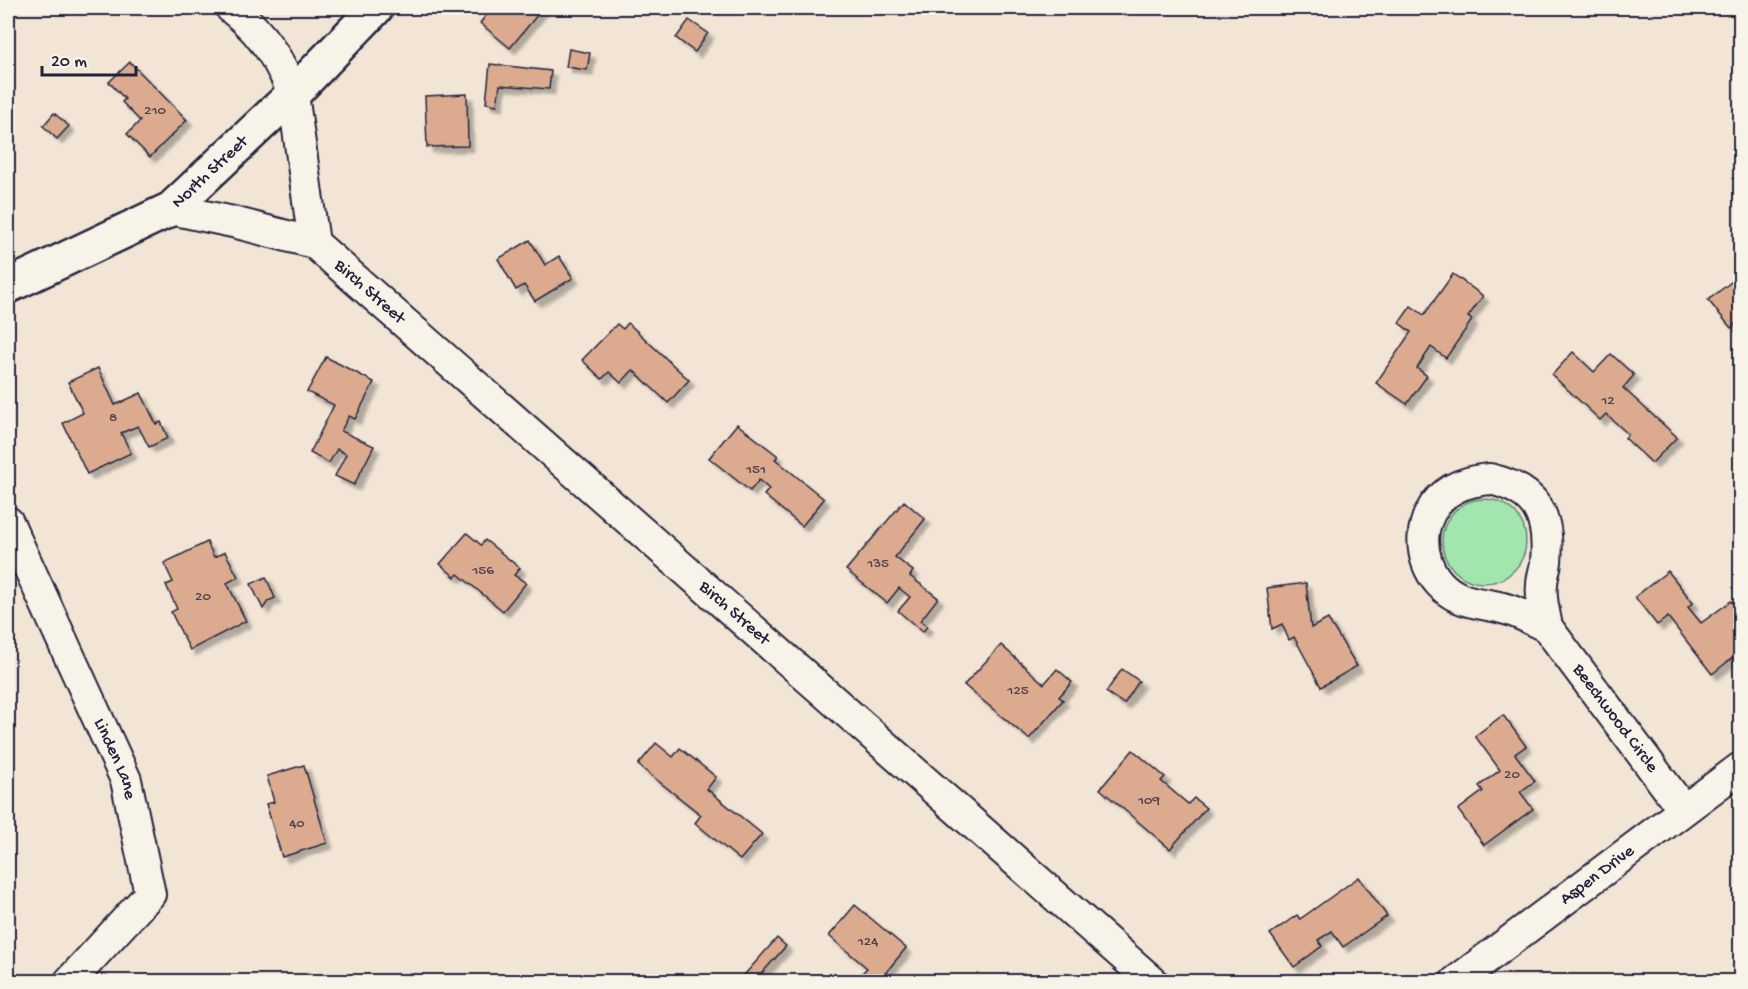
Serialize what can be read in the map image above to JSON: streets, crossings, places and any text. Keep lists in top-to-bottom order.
{
  "streets": {
    "main road": ["North Street"],
    "street": [
      "Birch Street",
      "Beechwood Circle",
      "Linden Lane",
      "Aspen Drive"
    ]
  },
  "crossings": [
    ["North Street", "Birch Street"],
    ["Beechwood Circle", "Aspen Drive"]
  ],
  "house_numbers": [
    "210",
    "12",
    "8",
    "151",
    "135",
    "156",
    "20",
    "125",
    "20",
    "109",
    "40",
    "124"
  ],
  "scale_bar": "20 m"
}
